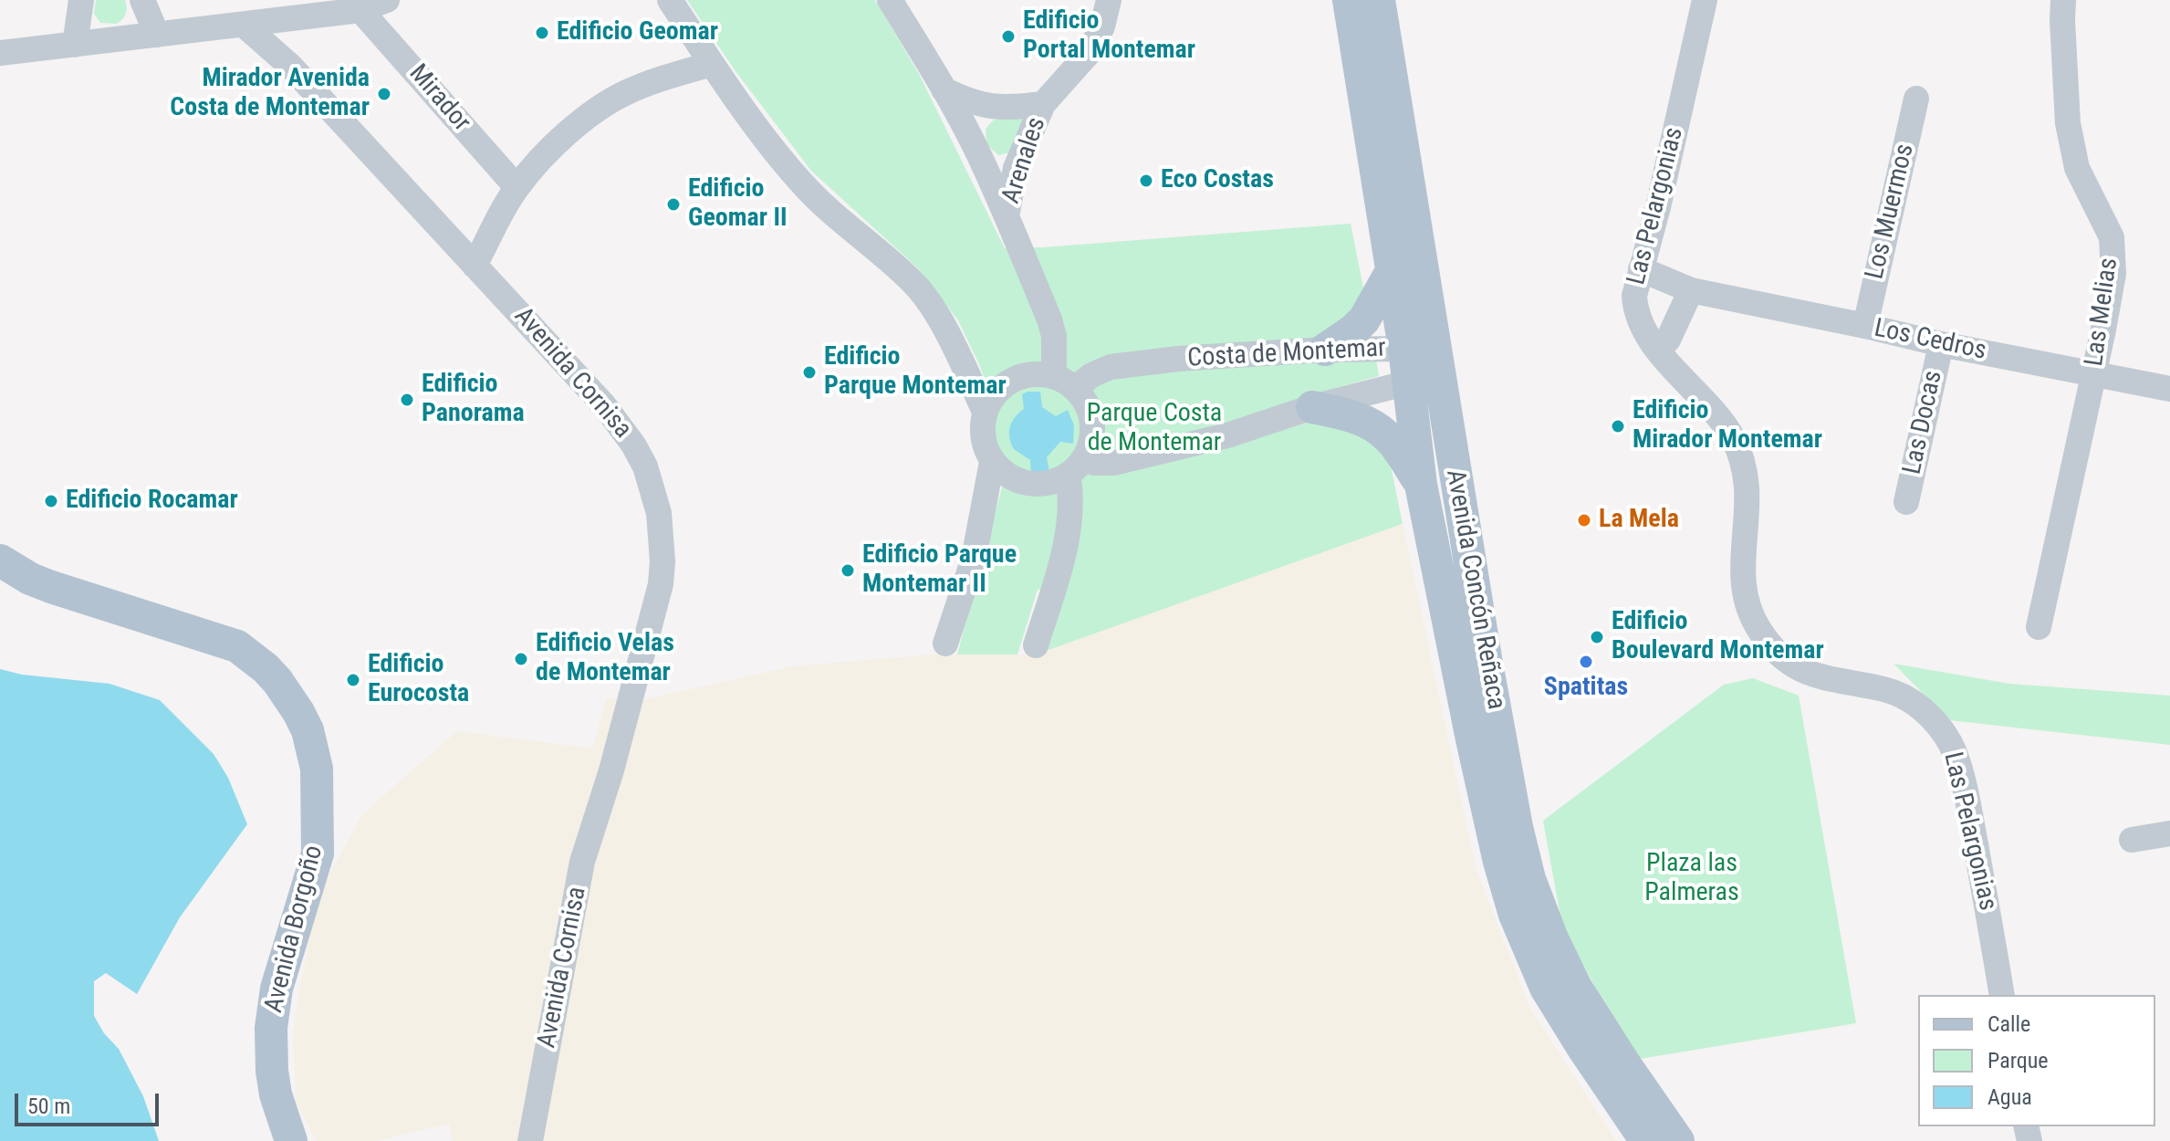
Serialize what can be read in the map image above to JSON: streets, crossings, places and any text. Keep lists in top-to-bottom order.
{
  "streets": {
    "main road": ["Avenida Concón Reñaca", "Avenida Borgoño"],
    "street": [
      "Mirador",
      "Arenales",
      "Las Pelargonias",
      "Los Muermos",
      "Las Melias",
      "Los Cedros",
      "Costa de Montemar",
      "Avenida Cornisa",
      "Las Docas"
    ]
  },
  "crossings": [
    ["Las Pelargonias", "Los Cedros"],
    ["Los Muermos", "Los Cedros"],
    ["Las Melias", "Los Cedros"],
    ["Los Cedros", "Las Docas"],
    ["Costa de Montemar", "Avenida Concón Reñaca"]
  ],
  "parks": ["Parque Costa de Montemar", "Plaza las Palmeras"],
  "places": [
    "Edificio Geomar",
    "Edificio Portal Montemar",
    "Mirador Avenida Costa de Montemar",
    "Eco Costas",
    "Edificio Geomar II",
    "Edificio Parque Montemar",
    "Edificio Panorama",
    "Edificio Mirador Montemar",
    "Edificio Rocamar",
    "La Mela",
    "Edificio Parque Montemar II",
    "Edificio Boulevard Montemar",
    "Edificio Velas de Montemar",
    "Spatitas",
    "Edificio Eurocosta"
  ],
  "legend": ["Calle", "Parque", "Agua"],
  "scale_bar": "50 m"
}
